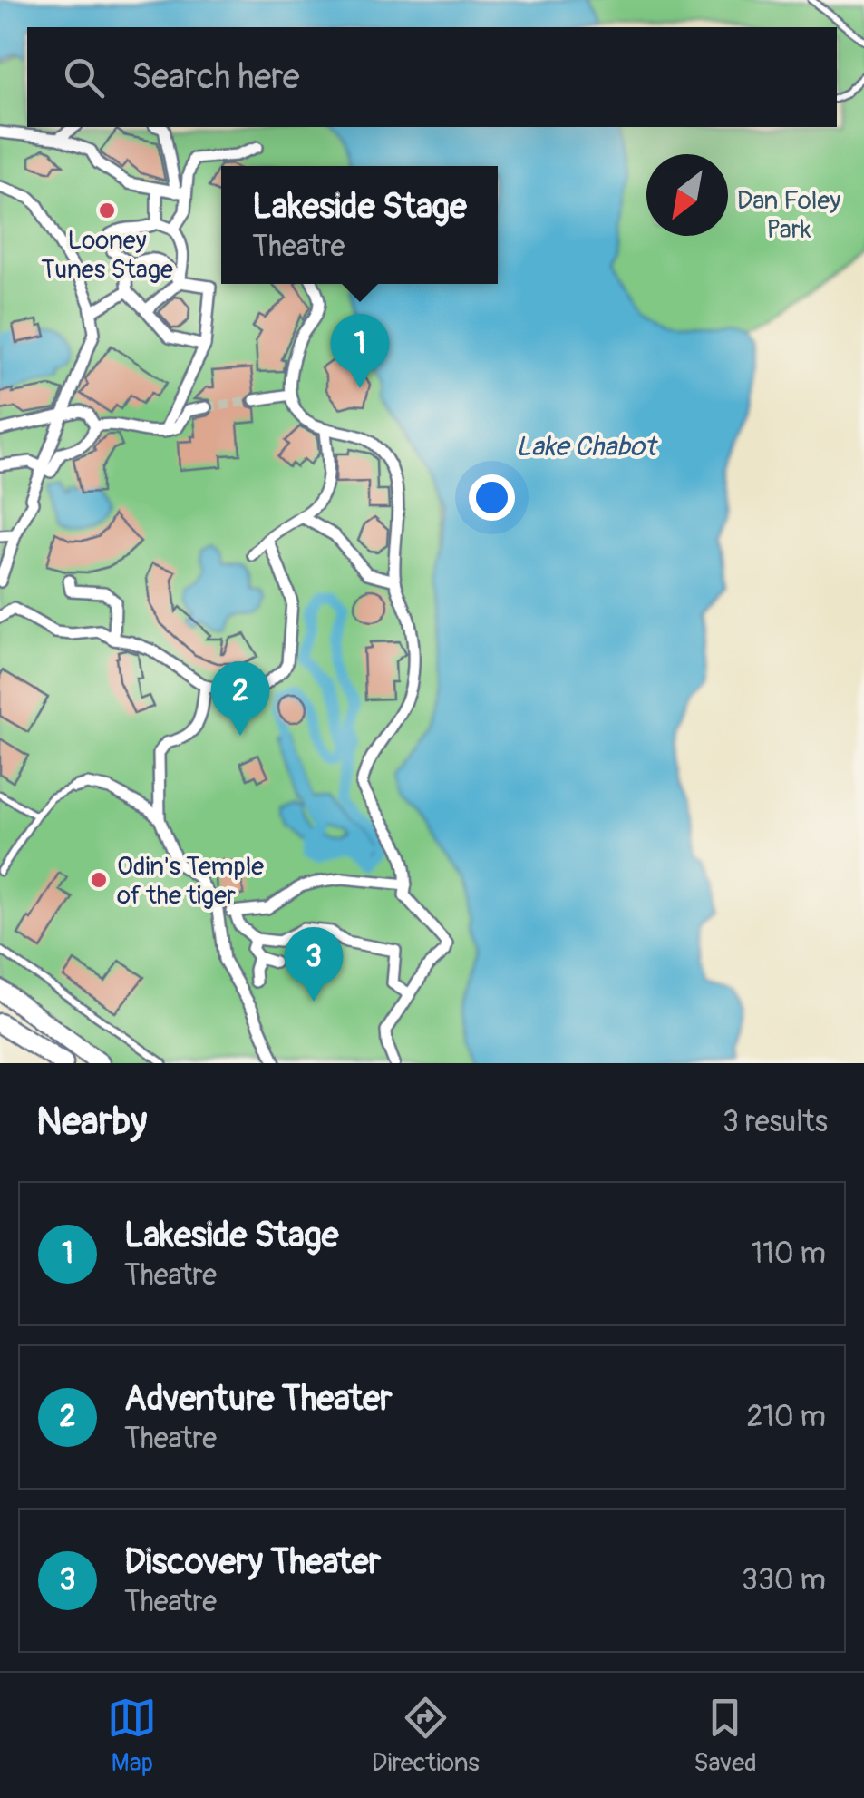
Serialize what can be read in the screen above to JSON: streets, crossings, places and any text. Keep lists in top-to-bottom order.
{
  "water": ["Lake Chabot"],
  "parks": ["Dan Foley Park"],
  "places": ["Looney Tunes Stage", "Odin's Temple of the tiger"],
  "north": "bottom left",
  "page": {
    "search": "Search here",
    "popup": ["Lakeside Stage", "Theatre"],
    "pins": ["1", "2", "3"],
    "heading": ["Nearby", "3 results"],
    "list": [
      {
        "mark": "1",
        "name": "Lakeside Stage",
        "note": "Theatre",
        "value": "110 m"
      },
      {
        "mark": "2",
        "name": "Adventure Theater",
        "note": "Theatre",
        "value": "210 m"
      },
      {
        "mark": "3",
        "name": "Discovery Theater",
        "note": "Theatre",
        "value": "330 m"
      }
    ],
    "nav": ["Map", "Directions", "Saved"]
  }
}
